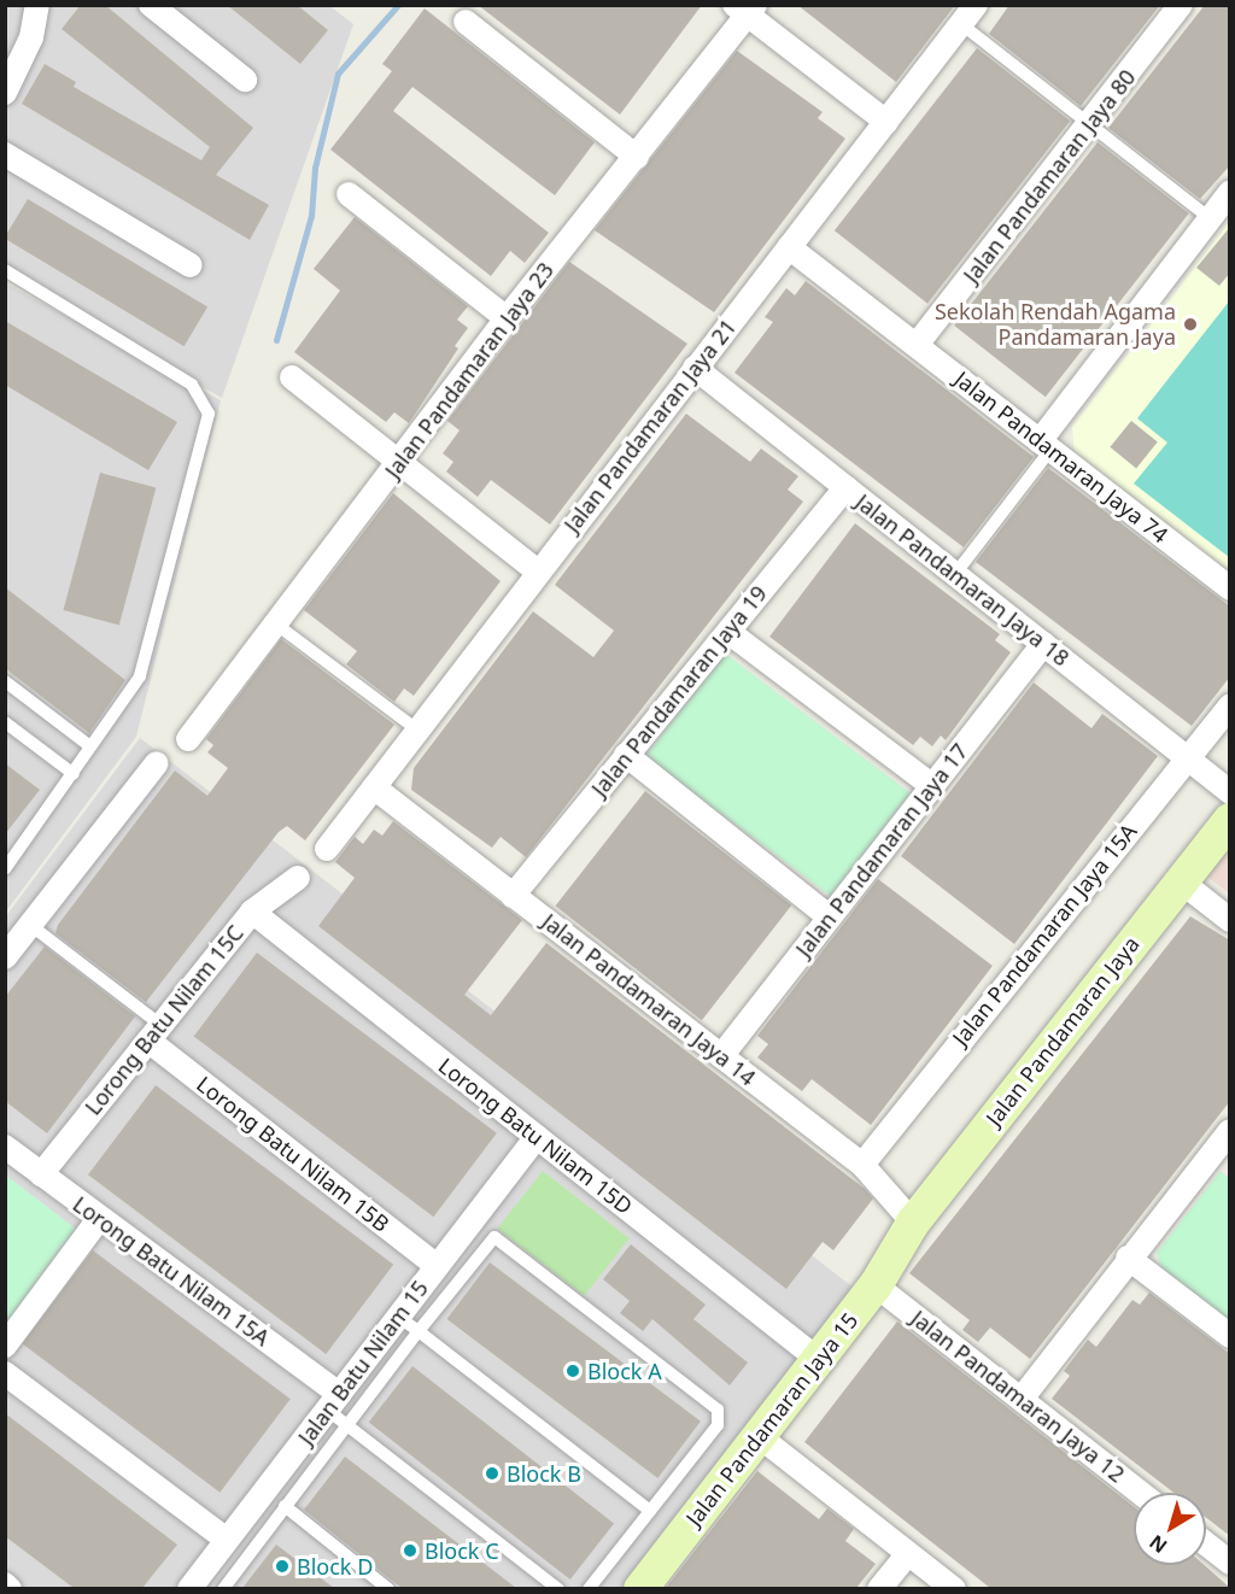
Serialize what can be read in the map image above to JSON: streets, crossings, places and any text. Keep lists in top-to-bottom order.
{
  "streets": {
    "main road": ["Jalan Pandamaran Jaya", "Jalan Pandamaran Jaya 15"],
    "street": [
      "Jalan Pandamaran Jaya 80",
      "Jalan Pandamaran Jaya 23",
      "Jalan Pandamaran Jaya 21",
      "Jalan Pandamaran Jaya 74",
      "Jalan Pandamaran Jaya 18",
      "Jalan Pandamaran Jaya 19",
      "Jalan Pandamaran Jaya 17",
      "Jalan Pandamaran Jaya 15A",
      "Jalan Pandamaran Jaya 14",
      "Lorong Batu Nilam 15C",
      "Lorong Batu Nilam 15D",
      "Lorong Batu Nilam 15B",
      "Lorong Batu Nilam 15A",
      "Jalan Batu Nilam 15",
      "Jalan Pandamaran Jaya 12"
    ]
  },
  "crossings": [
    ["Jalan Pandamaran Jaya 80", "Jalan Pandamaran Jaya 74"],
    ["Jalan Pandamaran Jaya 21", "Jalan Pandamaran Jaya 74"],
    ["Jalan Pandamaran Jaya 21", "Jalan Pandamaran Jaya 18"],
    ["Jalan Pandamaran Jaya 21", "Jalan Pandamaran Jaya 14"],
    ["Jalan Pandamaran Jaya 18", "Jalan Pandamaran Jaya 19"],
    ["Jalan Pandamaran Jaya 18", "Jalan Pandamaran Jaya 17"],
    ["Jalan Pandamaran Jaya 18", "Jalan Pandamaran Jaya 15A"],
    ["Jalan Pandamaran Jaya 19", "Jalan Pandamaran Jaya 14"],
    ["Jalan Pandamaran Jaya 17", "Jalan Pandamaran Jaya 14"],
    ["Jalan Pandamaran Jaya 15A", "Jalan Pandamaran Jaya 14"],
    ["Jalan Pandamaran Jaya 14", "Jalan Pandamaran Jaya"],
    ["Jalan Pandamaran Jaya 14", "Jalan Pandamaran Jaya 15"],
    ["Lorong Batu Nilam 15C", "Lorong Batu Nilam 15D"],
    ["Lorong Batu Nilam 15C", "Lorong Batu Nilam 15B"],
    ["Lorong Batu Nilam 15C", "Lorong Batu Nilam 15A"],
    ["Jalan Pandamaran Jaya", "Jalan Pandamaran Jaya 15"],
    ["Lorong Batu Nilam 15D", "Jalan Batu Nilam 15"],
    ["Lorong Batu Nilam 15D", "Jalan Pandamaran Jaya 15"],
    ["Lorong Batu Nilam 15B", "Jalan Batu Nilam 15"],
    ["Lorong Batu Nilam 15A", "Jalan Batu Nilam 15"],
    ["Jalan Pandamaran Jaya 12", "Jalan Pandamaran Jaya 15"]
  ],
  "places": [
    "Sekolah Rendah Agama Pandamaran Jaya",
    "Block A",
    "Block B",
    "Block C",
    "Block D"
  ],
  "north": "bottom left"
}
